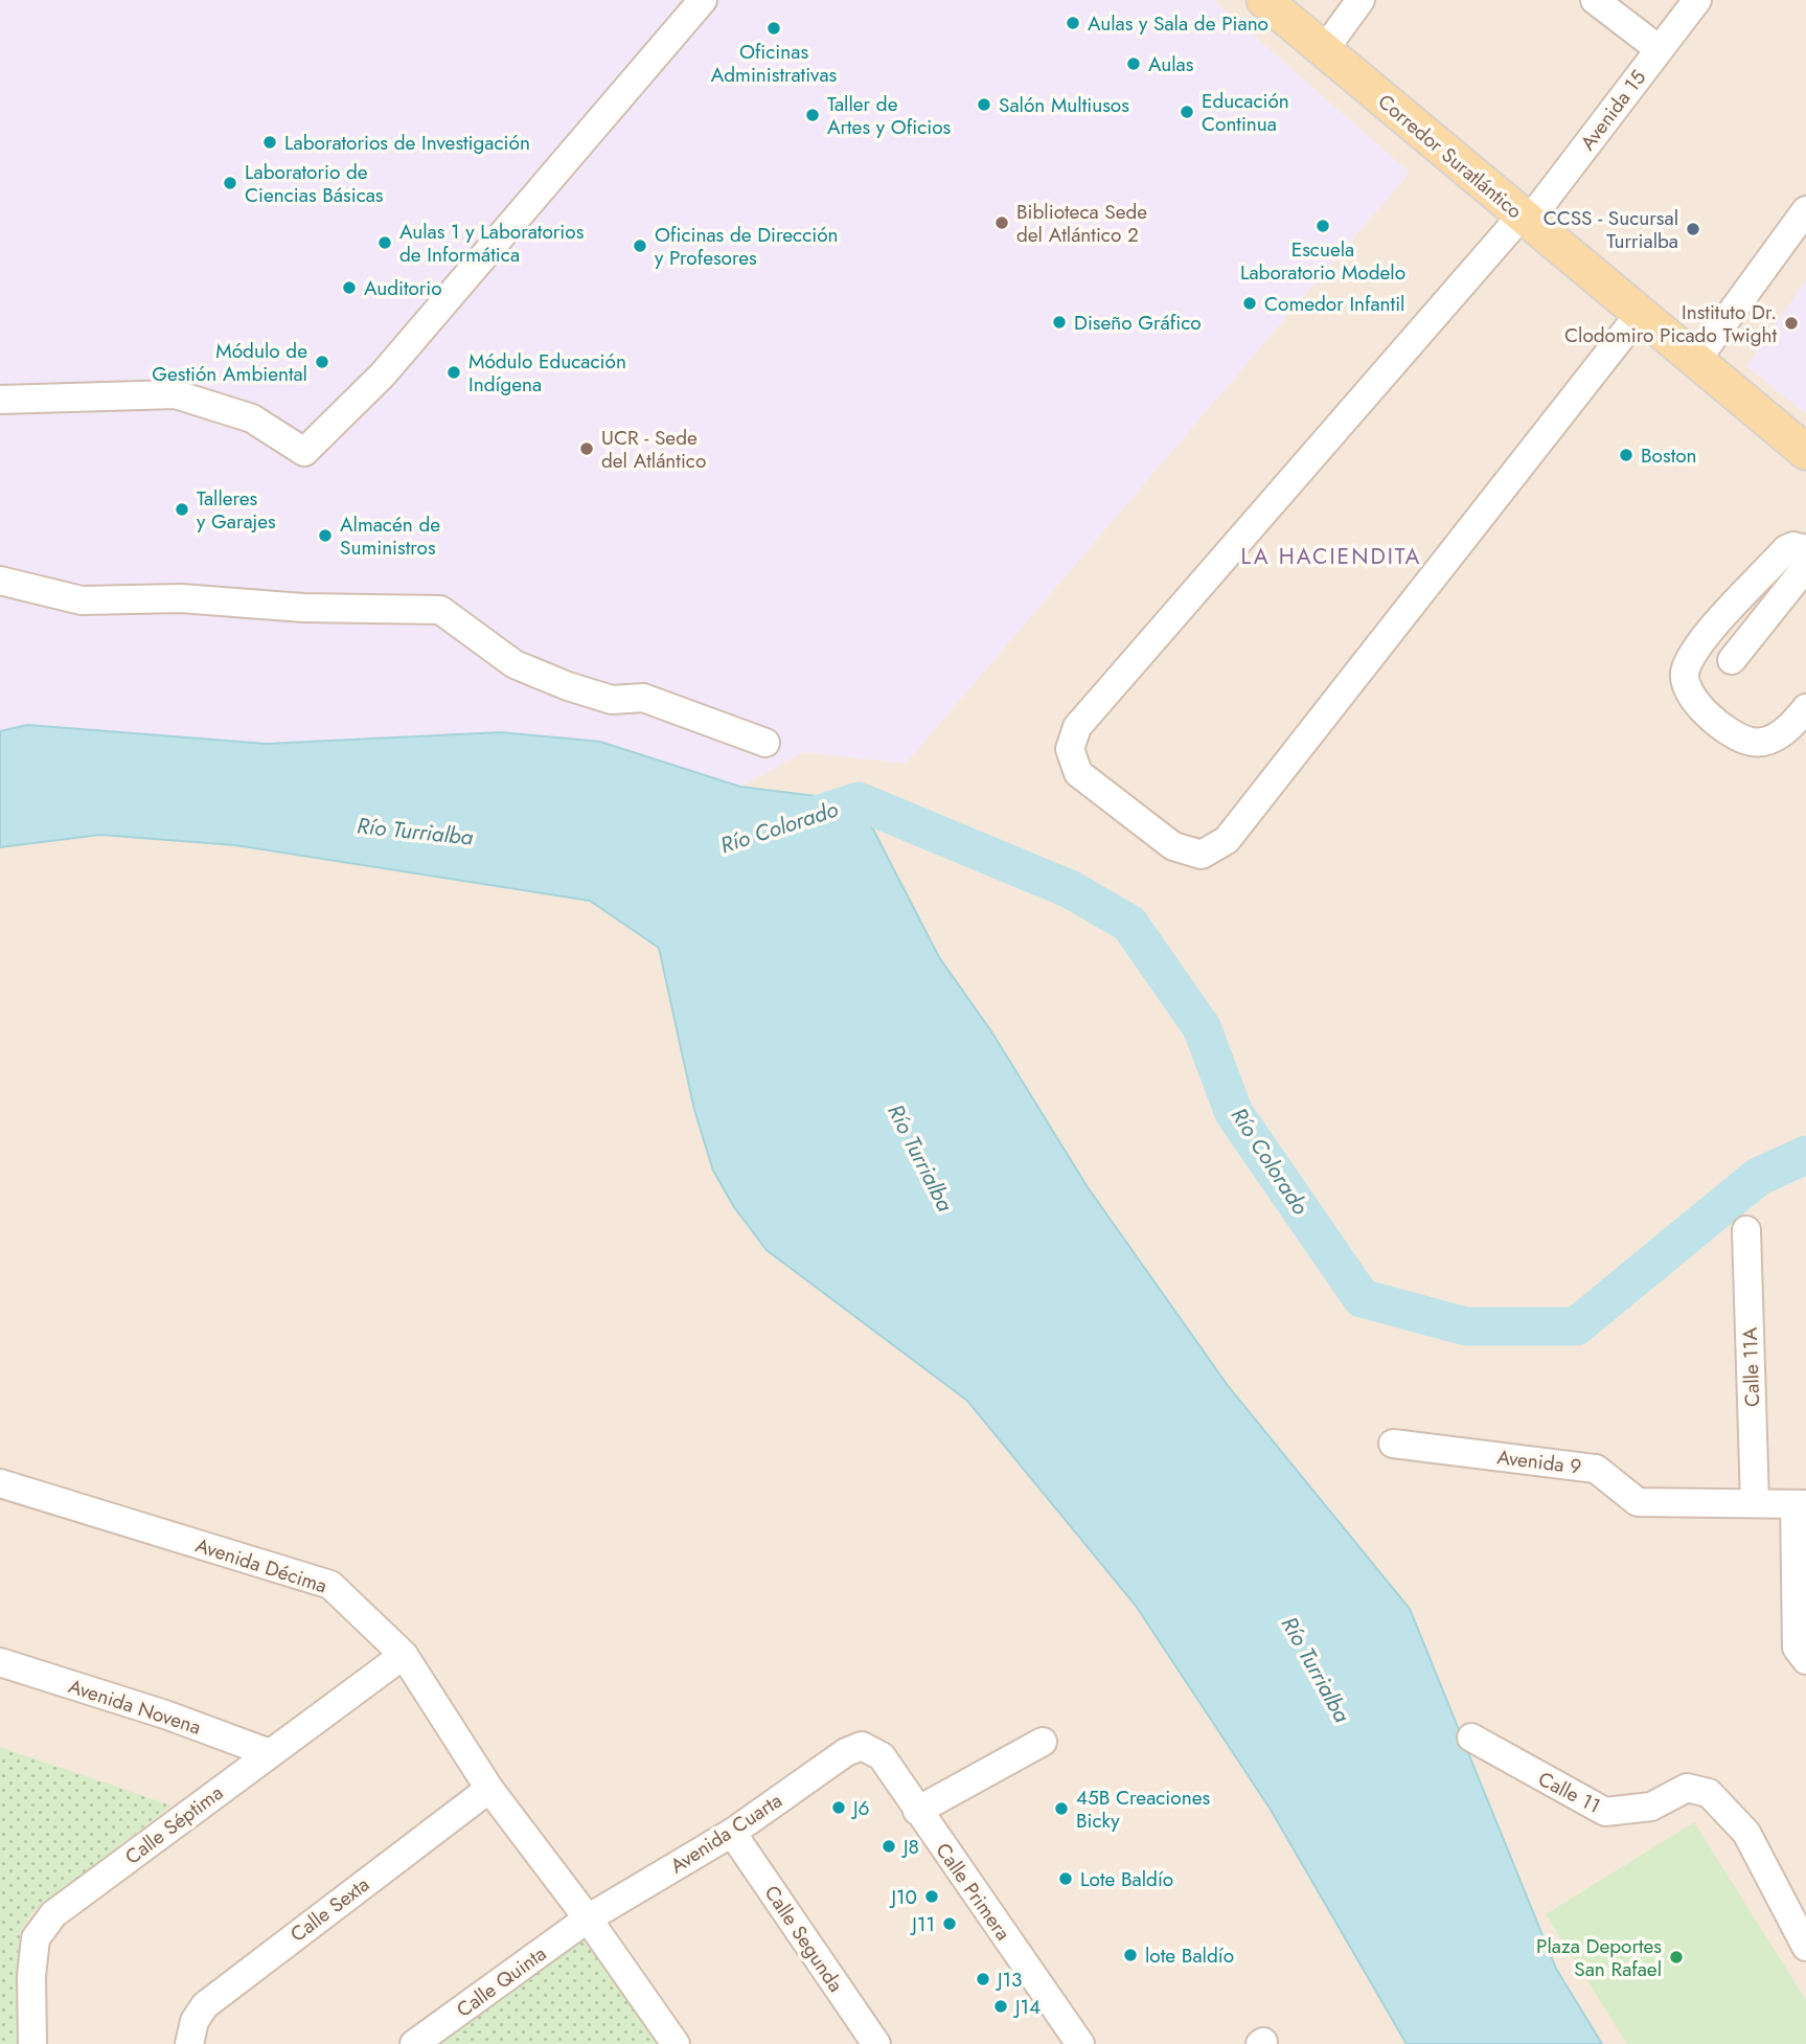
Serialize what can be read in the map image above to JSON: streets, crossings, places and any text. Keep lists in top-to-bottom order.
{
  "streets": {
    "main road": ["Corredor Suratlántico"],
    "street": [
      "Avenida 15",
      "Calle 11A",
      "Avenida 9",
      "Avenida Décima",
      "Avenida Novena",
      "Calle 11",
      "Calle Séptima",
      "Avenida Cuarta",
      "Calle Primera",
      "Calle Sexta",
      "Calle Segunda",
      "Calle Quinta"
    ]
  },
  "crossings": [
    ["Avenida 15", "Corredor Suratlántico"],
    ["Calle 11A", "Avenida 9"],
    ["Avenida Décima", "Calle Séptima"],
    ["Avenida Décima", "Avenida Cuarta"],
    ["Avenida Décima", "Calle Sexta"],
    ["Avenida Décima", "Calle Quinta"],
    ["Avenida Novena", "Calle Séptima"],
    ["Avenida Cuarta", "Calle Primera"],
    ["Avenida Cuarta", "Calle Segunda"],
    ["Avenida Cuarta", "Calle Quinta"]
  ],
  "districts": ["LA HACIENDITA"],
  "water": ["Río Colorado", "Río Turrialba"],
  "places": [
    "Aulas y Sala de Piano",
    "Oficinas Administrativas",
    "Aulas",
    "Salón Multiusos",
    "Educación Continua",
    "Taller de Artes y Oficios",
    "Laboratorios de Investigación",
    "Laboratorio de Ciencias Básicas",
    "Biblioteca Sede del Atlántico 2",
    "Escuela Laboratorio Modelo",
    "CCSS - Sucursal Turrialba",
    "Aulas 1 y Laboratorios de Informática",
    "Oficinas de Dirección y Profesores",
    "Auditorio",
    "Comedor Infantil",
    "Diseño Gráfico",
    "Instituto Dr. Clodomiro Picado Twight",
    "Módulo de Gestión Ambiental",
    "Módulo Educación Indígena",
    "UCR - Sede del Atlántico",
    "Boston",
    "Talleres y Garajes",
    "Almacén de Suministros",
    "J6",
    "45B Creaciones Bicky",
    "J8",
    "Lote Baldío",
    "J10",
    "J11",
    "lote Baldío",
    "Plaza Deportes San Rafael",
    "J13",
    "J14"
  ]
}
